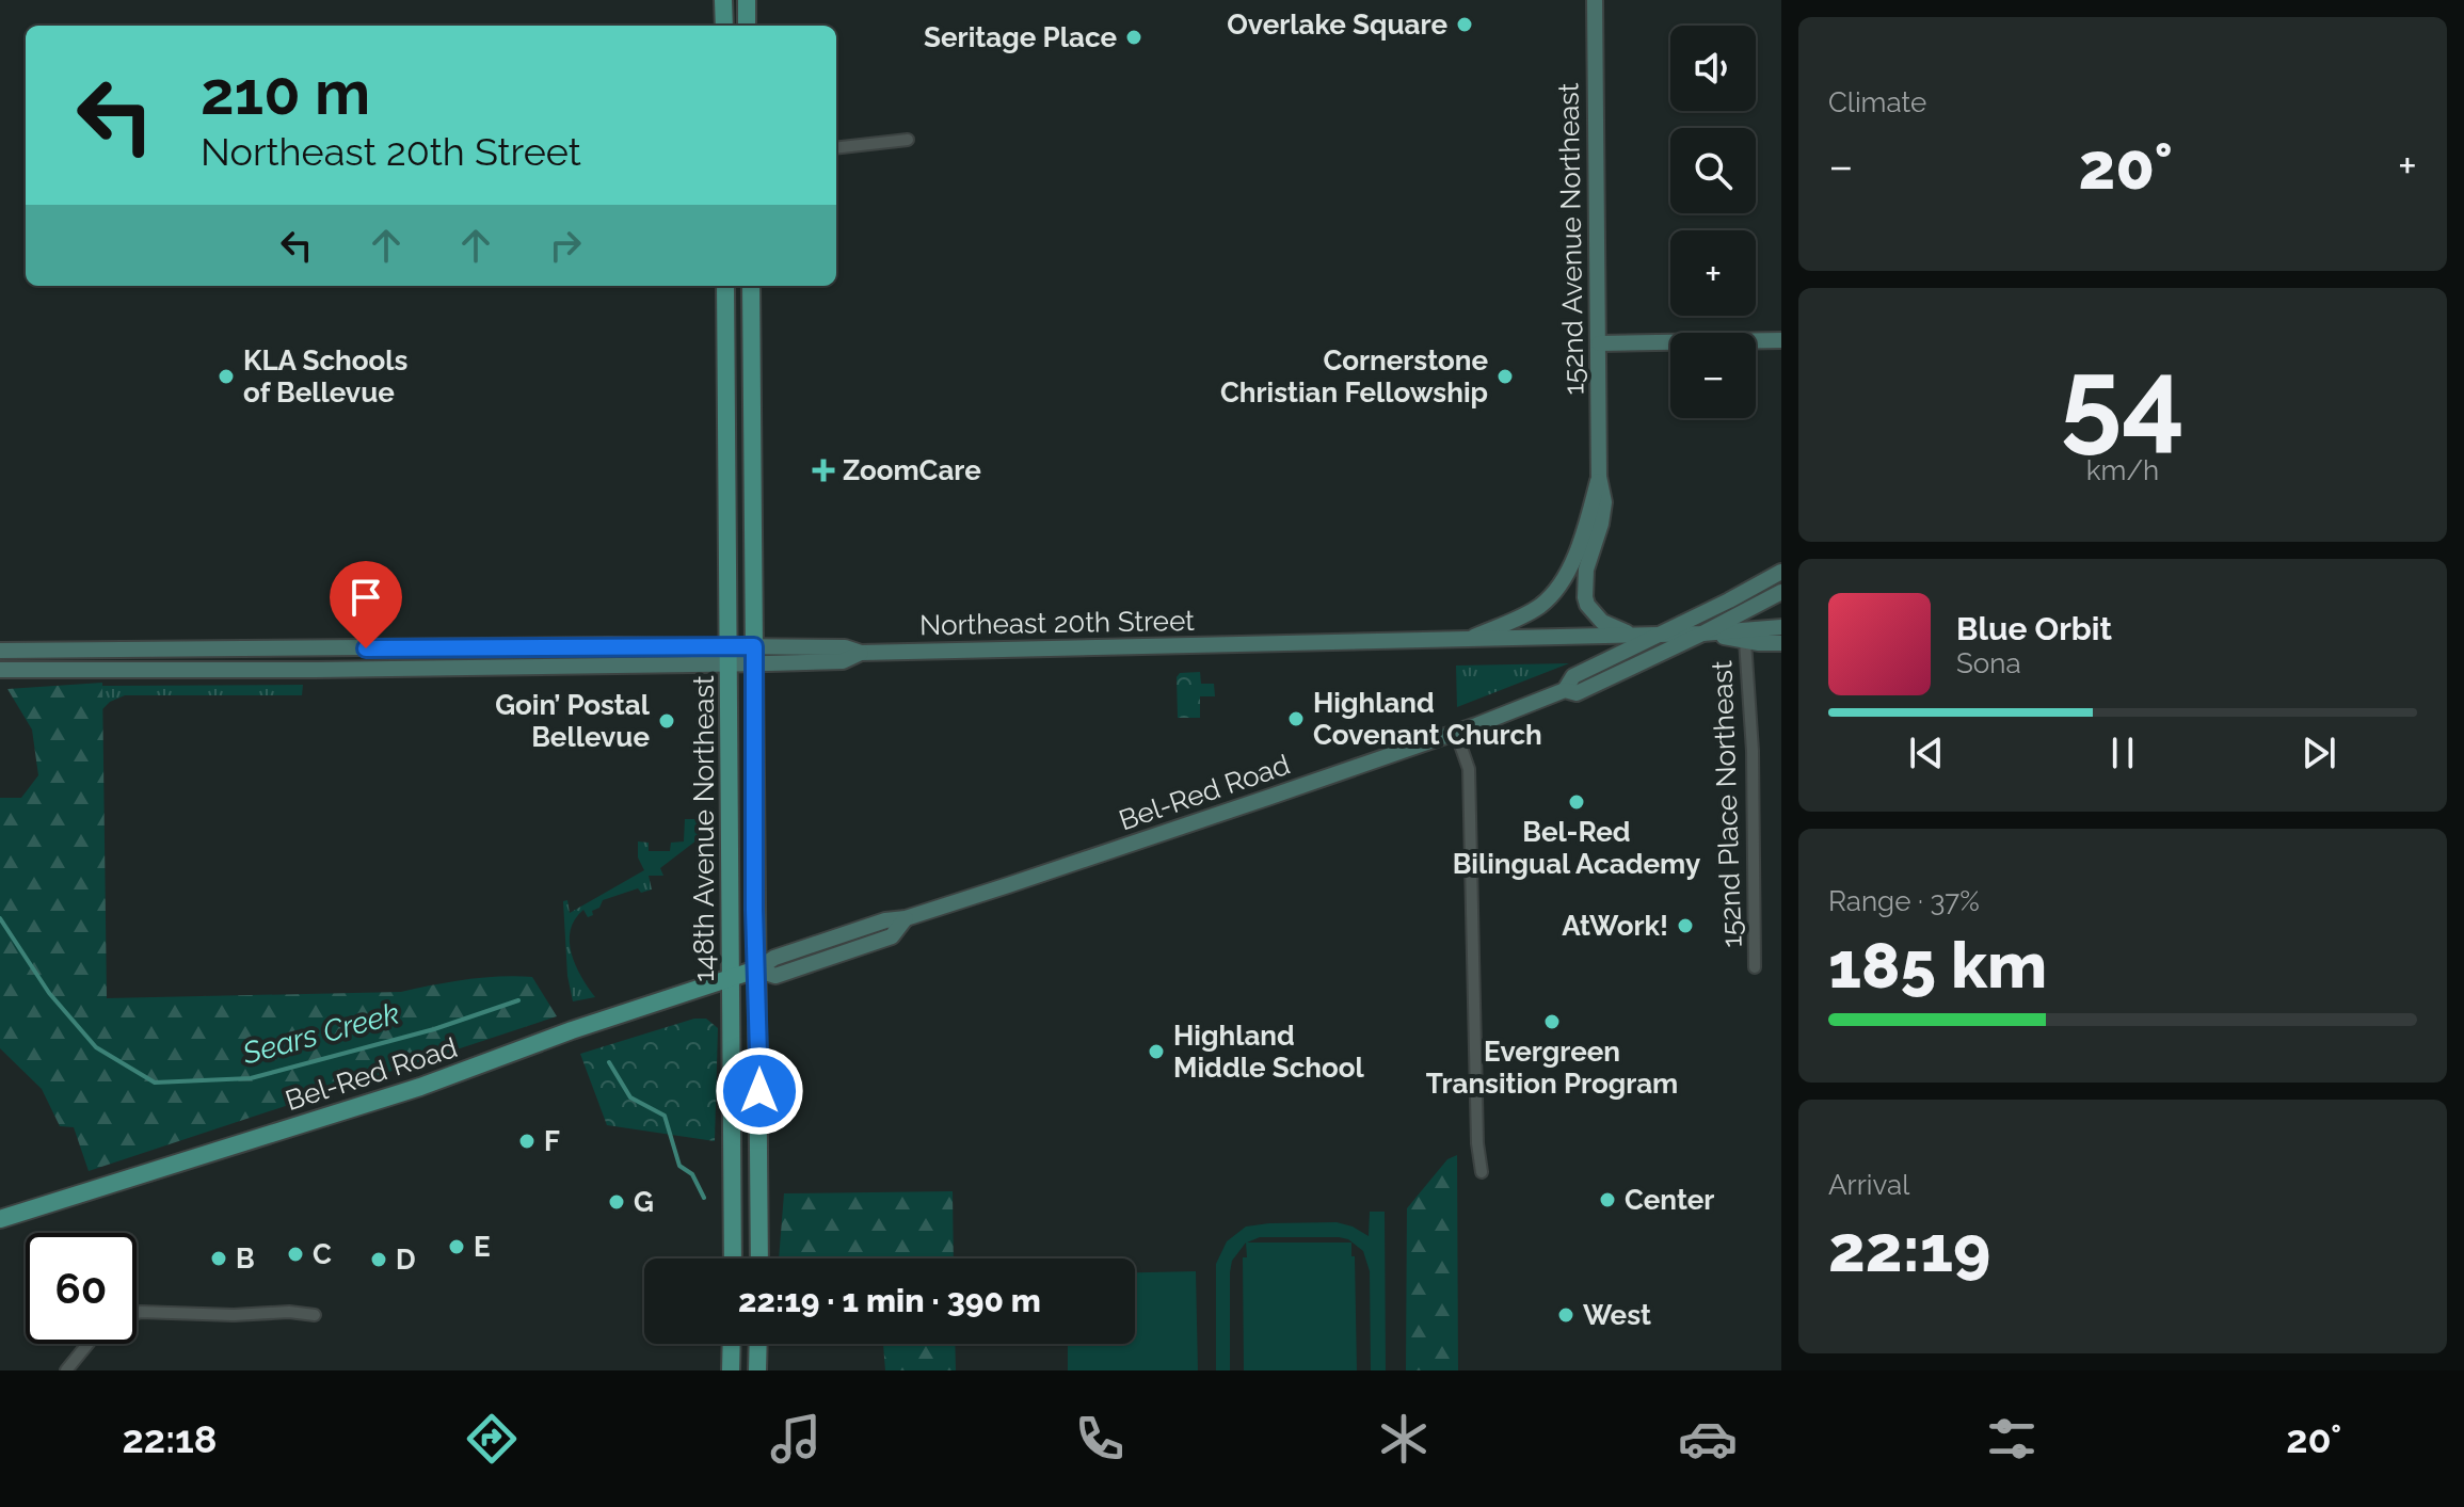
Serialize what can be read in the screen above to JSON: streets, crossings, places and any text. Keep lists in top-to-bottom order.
{
  "streets": {
    "main road": [
      "152nd Avenue Northeast",
      "Northeast 20th Street",
      "Bel-Red Road",
      "148th Avenue Northeast"
    ],
    "street": ["152nd Place Northeast"]
  },
  "crossings": [
    ["Northeast 20th Street", "Bel-Red Road"],
    ["Northeast 20th Street", "148th Avenue Northeast"],
    ["Bel-Red Road", "148th Avenue Northeast"]
  ],
  "water": ["Sears Creek"],
  "places": {
    "other": [
      "Overlake Square",
      "Seritage Place",
      "KLA Schools of Bellevue",
      "Cornerstone Christian Fellowship",
      "Highland Covenant Church",
      "Goin’ Postal Bellevue",
      "Bel-Red Bilingual Academy",
      "AtWork!",
      "Evergreen Transition Program",
      "Highland Middle School",
      "F",
      "Center",
      "G",
      "E",
      "C",
      "B",
      "D",
      "West"
    ],
    "health": ["ZoomCare"]
  },
  "page": {
    "tile": [
      "Climate",
      ["54", "km/h"],
      ["Range · 37%", "185 km"],
      ["Arrival", "22:19"]
    ],
    "map_buttons": ["+", "−"],
    "turn": ["210 m", "Northeast 20th Street"],
    "heat": ["−", "20°", "+"],
    "song": ["Blue Orbit", "Sona"],
    "limit": "60",
    "trip": "22:19 · 1 min · 390 m",
    "tabs": ["22:18", "20°"]
  }
}
